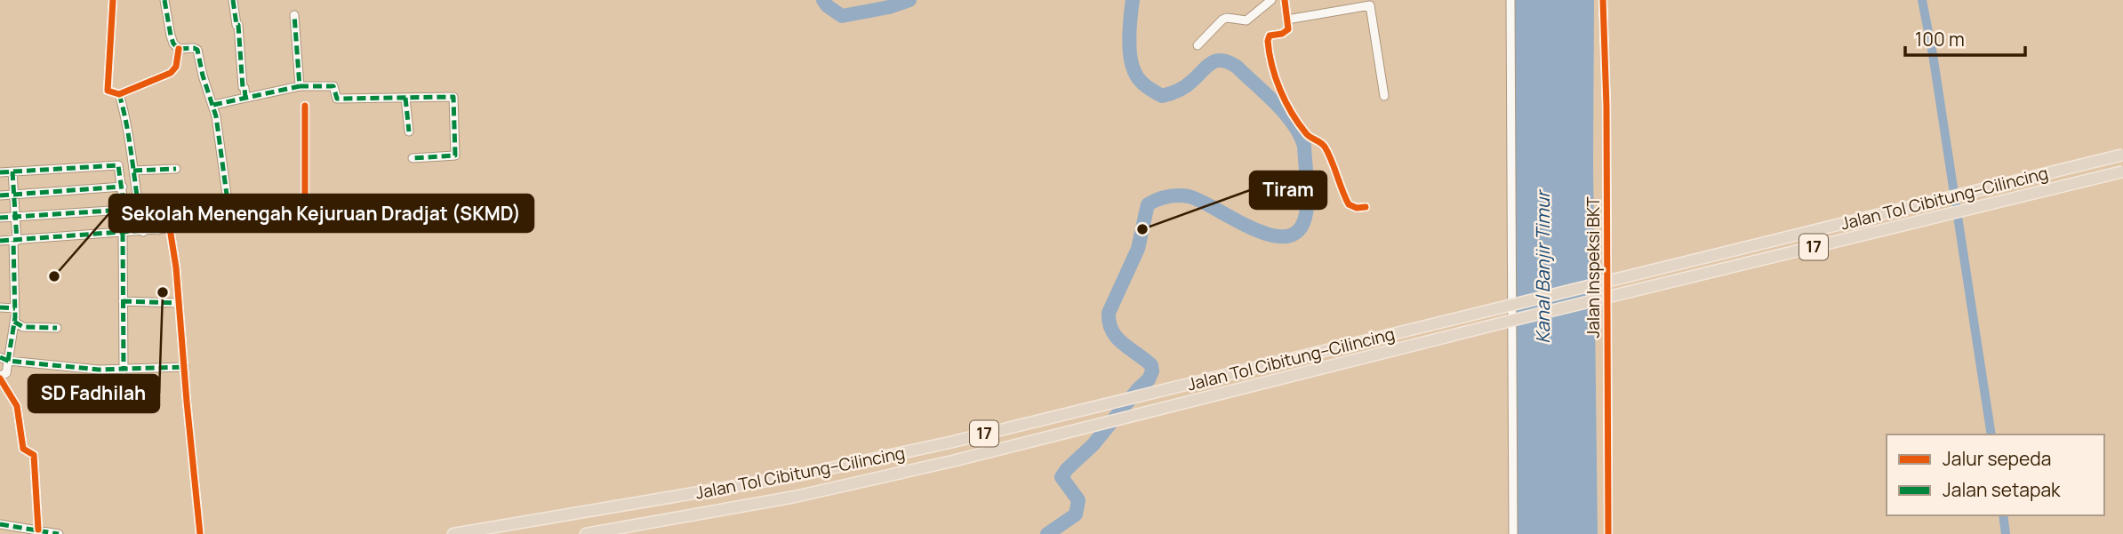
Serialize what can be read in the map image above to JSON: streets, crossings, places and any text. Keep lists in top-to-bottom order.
{
  "streets": {
    "highway": ["Jalan Tol Cibitung–Cilincing", "17"],
    "street": ["Jalan Inspeksi BKT"]
  },
  "water": ["Kanal Banjir Timur"],
  "places": ["Tiram", "Sekolah Menengah Kejuruan Dradjat (SKMD)", "SD Fadhilah"],
  "legend": ["Jalur sepeda", "Jalan setapak"],
  "scale_bar": "100 m"
}
